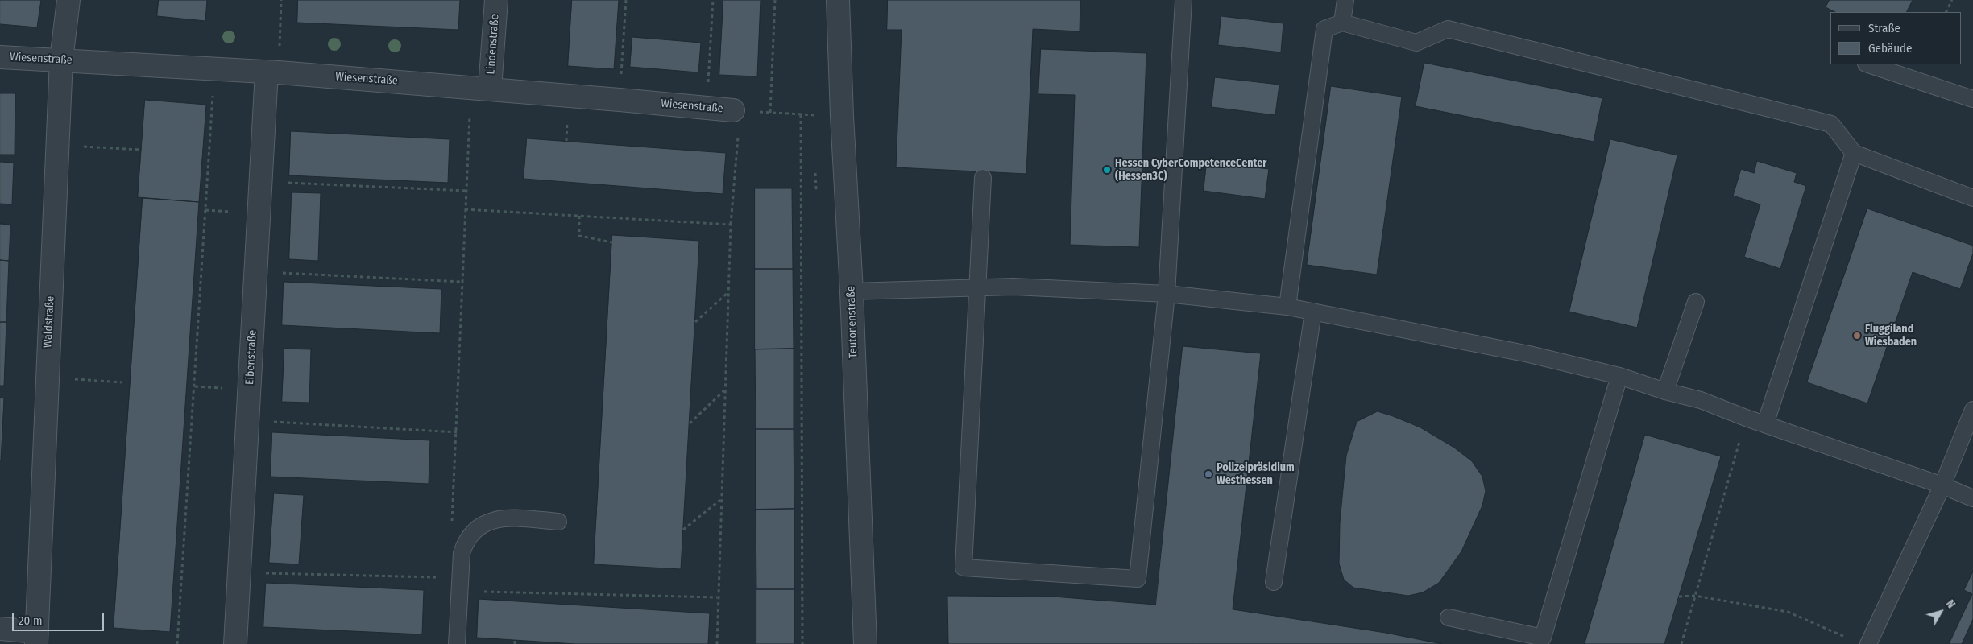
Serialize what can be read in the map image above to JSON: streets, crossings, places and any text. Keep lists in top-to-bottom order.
{
  "streets": {
    "street": [
      "Lindenstraße",
      "Wiesenstraße",
      "Waldstraße",
      "Teutonenstraße",
      "Eibenstraße"
    ]
  },
  "crossings": [
    ["Lindenstraße", "Wiesenstraße"],
    ["Wiesenstraße", "Waldstraße"],
    ["Wiesenstraße", "Eibenstraße"]
  ],
  "places": ["Hessen CyberCompetenceCenter (Hessen3C)", "Fluggiland Wiesbaden", "Polizeipräsidium Westhessen"],
  "legend": ["Straße", "Gebäude"],
  "scale_bar": "20 m",
  "north": "top right"
}
